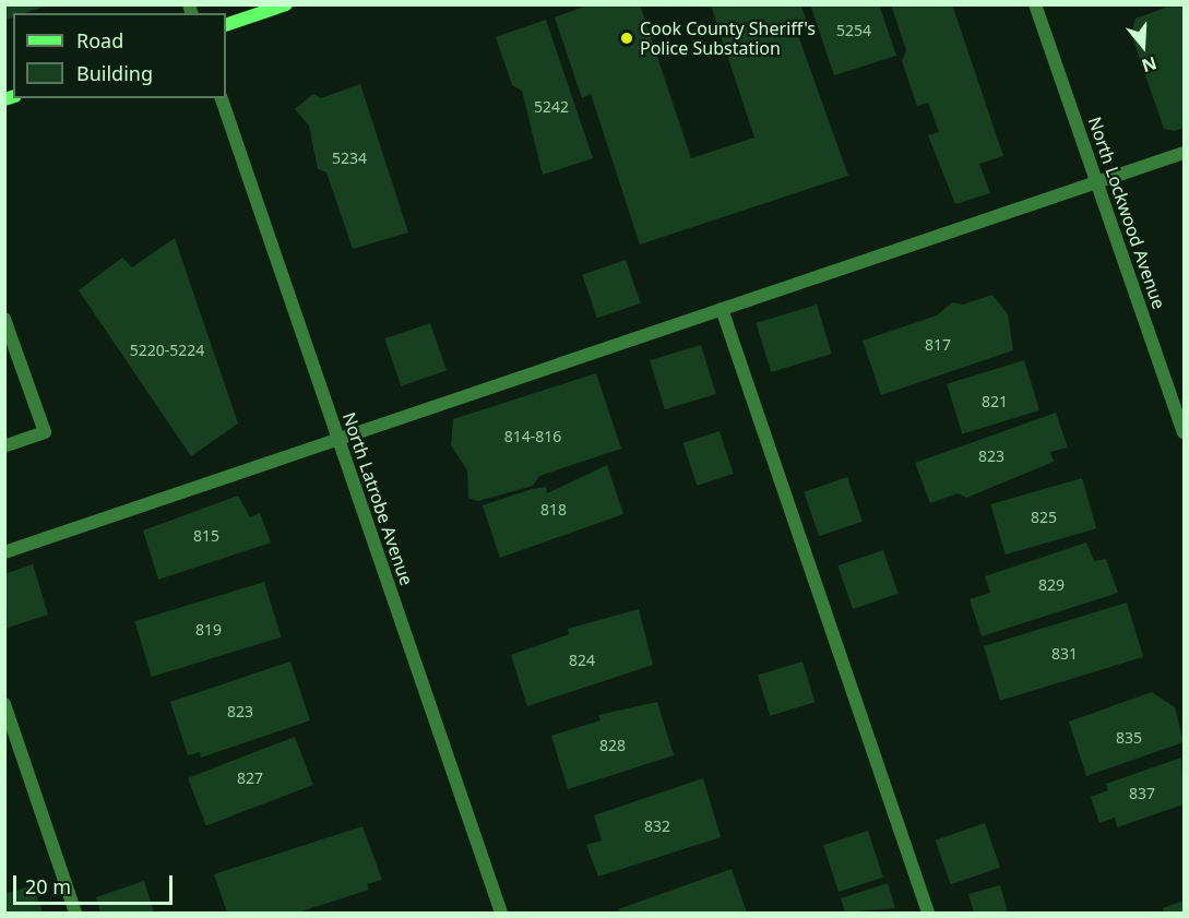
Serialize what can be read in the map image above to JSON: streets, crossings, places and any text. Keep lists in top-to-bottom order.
{
  "streets": {
    "street": ["North Lockwood Avenue", "North Latrobe Avenue"]
  },
  "places": ["Cook County Sheriff's Police Substation"],
  "house_numbers": [
    "5254",
    "5242",
    "5234",
    "817",
    "5220-5224",
    "821",
    "814-816",
    "823",
    "818",
    "825",
    "815",
    "829",
    "819",
    "831",
    "824",
    "823",
    "835",
    "828",
    "827",
    "837",
    "832"
  ],
  "legend": ["Road", "Building"],
  "scale_bar": "20 m",
  "north": "bottom"
}
